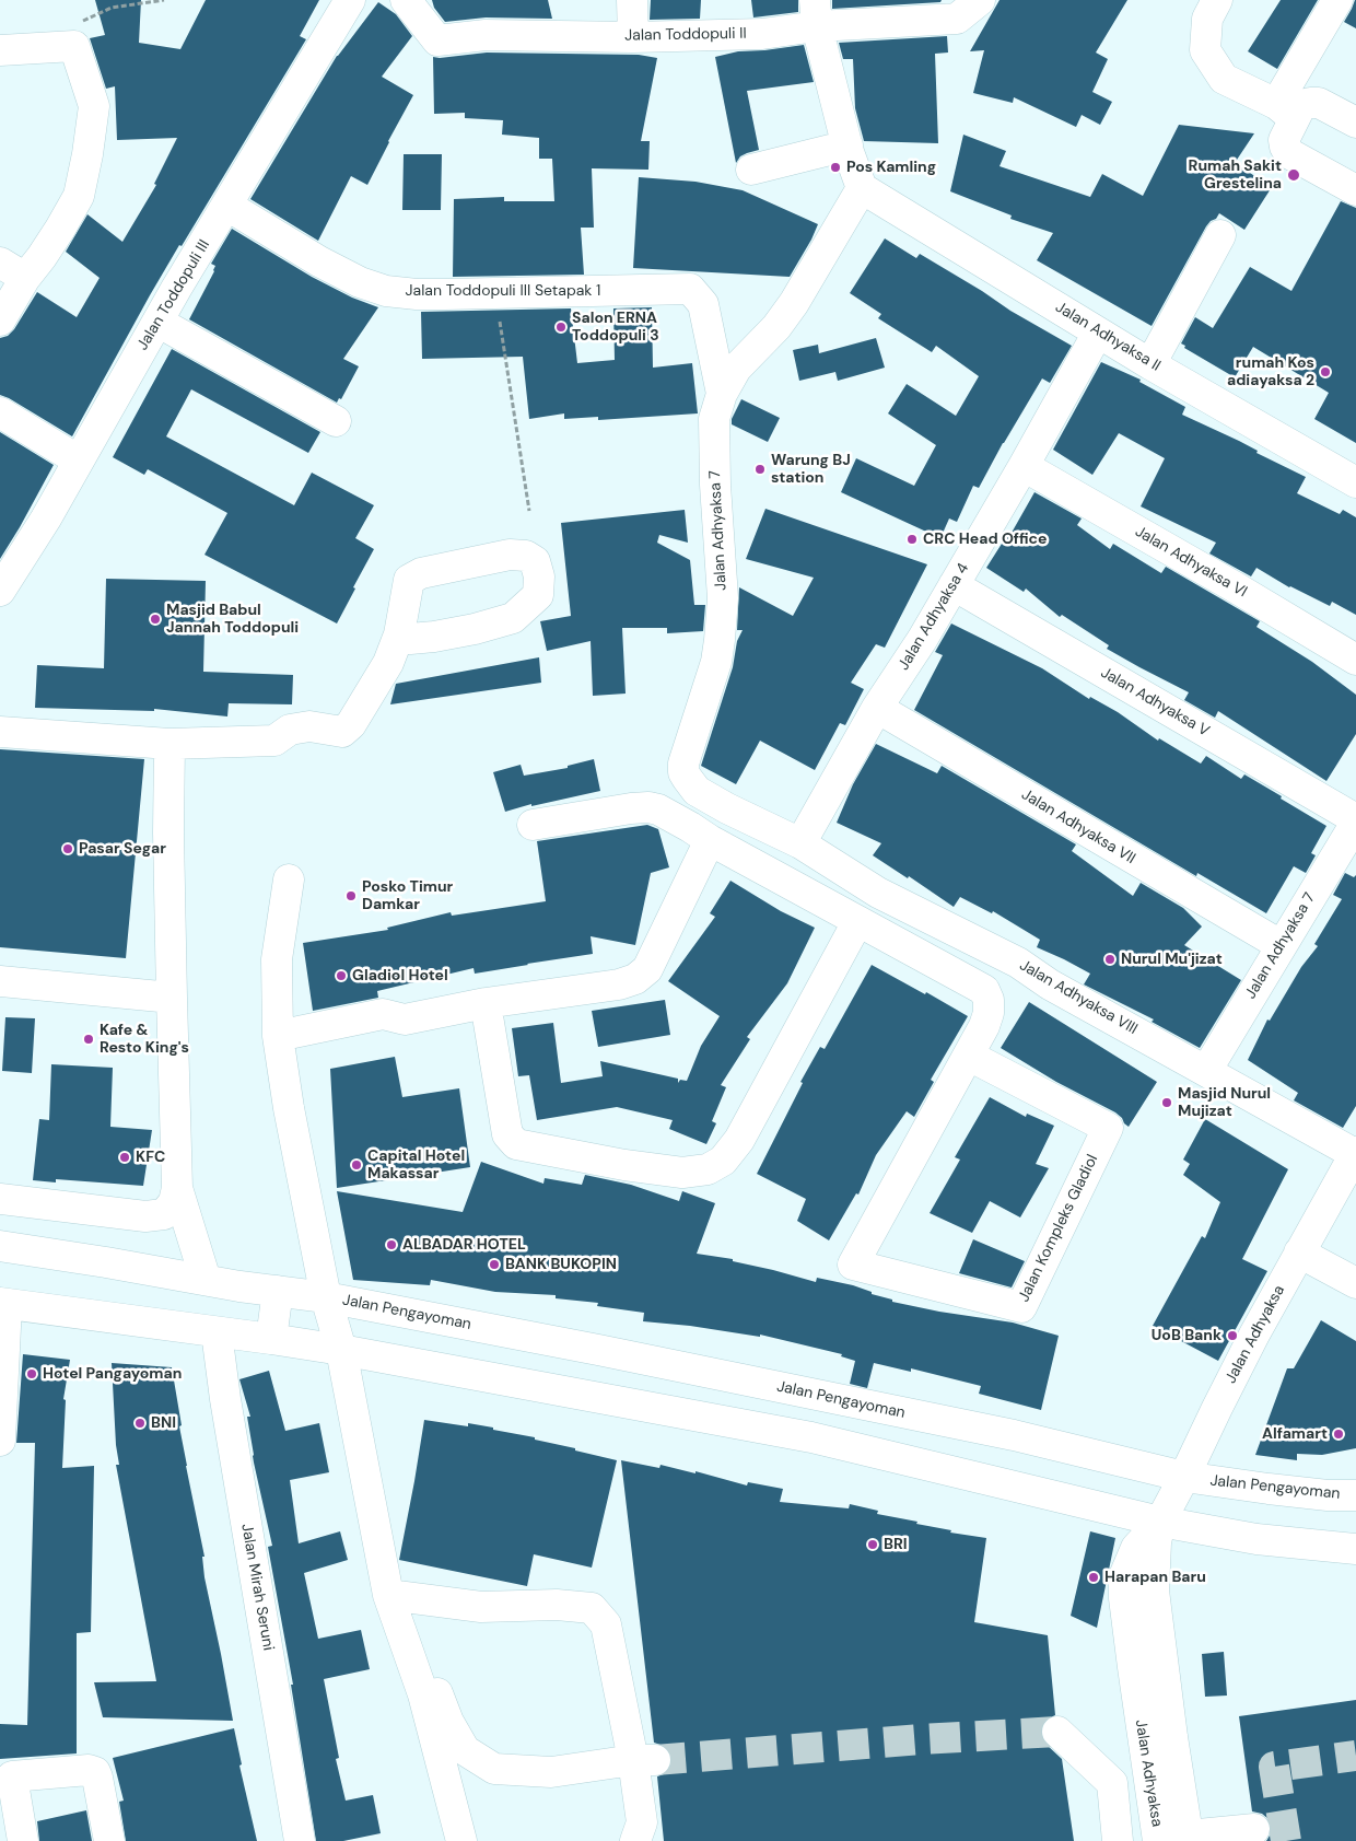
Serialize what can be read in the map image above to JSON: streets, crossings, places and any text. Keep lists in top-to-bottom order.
{
  "streets": {
    "street": [
      "Jalan Toddopuli II",
      "Jalan Toddopuli III Setapak 1",
      "Jalan Toddopuli III",
      "Jalan Adhyaksa II",
      "Jalan Adhyaksa 7",
      "Jalan Adhyaksa VI",
      "Jalan Adhyaksa 4",
      "Jalan Adhyaksa V",
      "Jalan Adhyaksa VII",
      "Jalan Adhyaksa VIII",
      "Jalan Kompleks Gladiol",
      "Jalan Pengayoman",
      "Jalan Adhyaksa",
      "Jalan Mirah Seruni"
    ]
  },
  "crossings": [
    ["Jalan Toddopuli III Setapak 1", "Jalan Toddopuli III"],
    ["Jalan Toddopuli III Setapak 1", "Jalan Adhyaksa 7"],
    ["Jalan Adhyaksa II", "Jalan Adhyaksa 7"],
    ["Jalan Adhyaksa II", "Jalan Adhyaksa 4"],
    ["Jalan Adhyaksa 7", "Jalan Adhyaksa 4"],
    ["Jalan Adhyaksa 7", "Jalan Adhyaksa V"],
    ["Jalan Adhyaksa 7", "Jalan Adhyaksa VII"],
    ["Jalan Adhyaksa 7", "Jalan Adhyaksa VIII"],
    ["Jalan Adhyaksa VI", "Jalan Adhyaksa 4"],
    ["Jalan Adhyaksa 4", "Jalan Adhyaksa V"],
    ["Jalan Adhyaksa 4", "Jalan Adhyaksa VII"],
    ["Jalan Adhyaksa 4", "Jalan Adhyaksa VIII"],
    ["Jalan Adhyaksa VIII", "Jalan Adhyaksa"],
    ["Jalan Pengayoman", "Jalan Adhyaksa"]
  ],
  "places": [
    "Pos Kamling",
    "Rumah Sakit Grestelina",
    "Salon ERNA Toddopuli 3",
    "rumah Kos adiayaksa 2",
    "Warung BJ station",
    "CRC Head Office",
    "Masjid Babul Jannah Toddopuli",
    "Pasar Segar",
    "Posko Timur Damkar",
    "Nurul Mu'jizat",
    "Gladiol Hotel",
    "Kafe & Resto King's",
    "Masjid Nurul Mujizat",
    "KFC",
    "Capital Hotel Makassar",
    "ALBADAR HOTEL",
    "BANK BUKOPIN",
    "UoB Bank",
    "Hotel Pangayoman",
    "BNI",
    "Alfamart",
    "BRI",
    "Harapan Baru"
  ]
}
